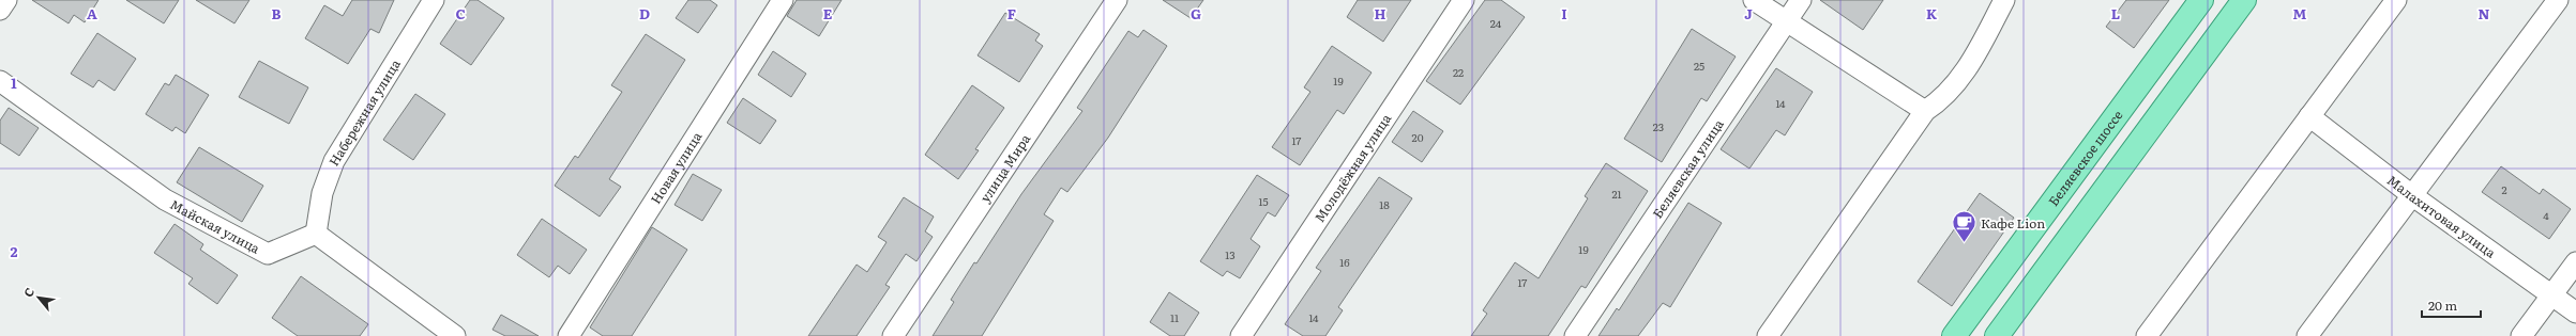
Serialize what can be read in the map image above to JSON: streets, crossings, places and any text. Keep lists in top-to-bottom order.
{
  "streets": {
    "main road": ["Беляевское шоссе"],
    "street": [
      "Набережная улица",
      "Новая улица",
      "улица Мира",
      "Молодёжная улица",
      "Беляевская улица",
      "Малахитовая улица",
      "Майская улица"
    ]
  },
  "crossings": [
    ["Набережная улица", "Майская улица"]
  ],
  "places": {
    "cafe": ["Кафе Lion"]
  },
  "house_numbers": [
    "24",
    "25",
    "22",
    "19",
    "14",
    "23",
    "20",
    "17",
    "2",
    "21",
    "15",
    "18",
    "4",
    "19",
    "13",
    "16",
    "17",
    "11",
    "14"
  ],
  "scale_bar": "20 m",
  "north": "top left",
  "grid": {
    "columns": [
      "A",
      "B",
      "C",
      "D",
      "E",
      "F",
      "G",
      "H",
      "I",
      "J",
      "K",
      "L",
      "M",
      "N"
    ],
    "rows": ["1", "2"]
  }
}
